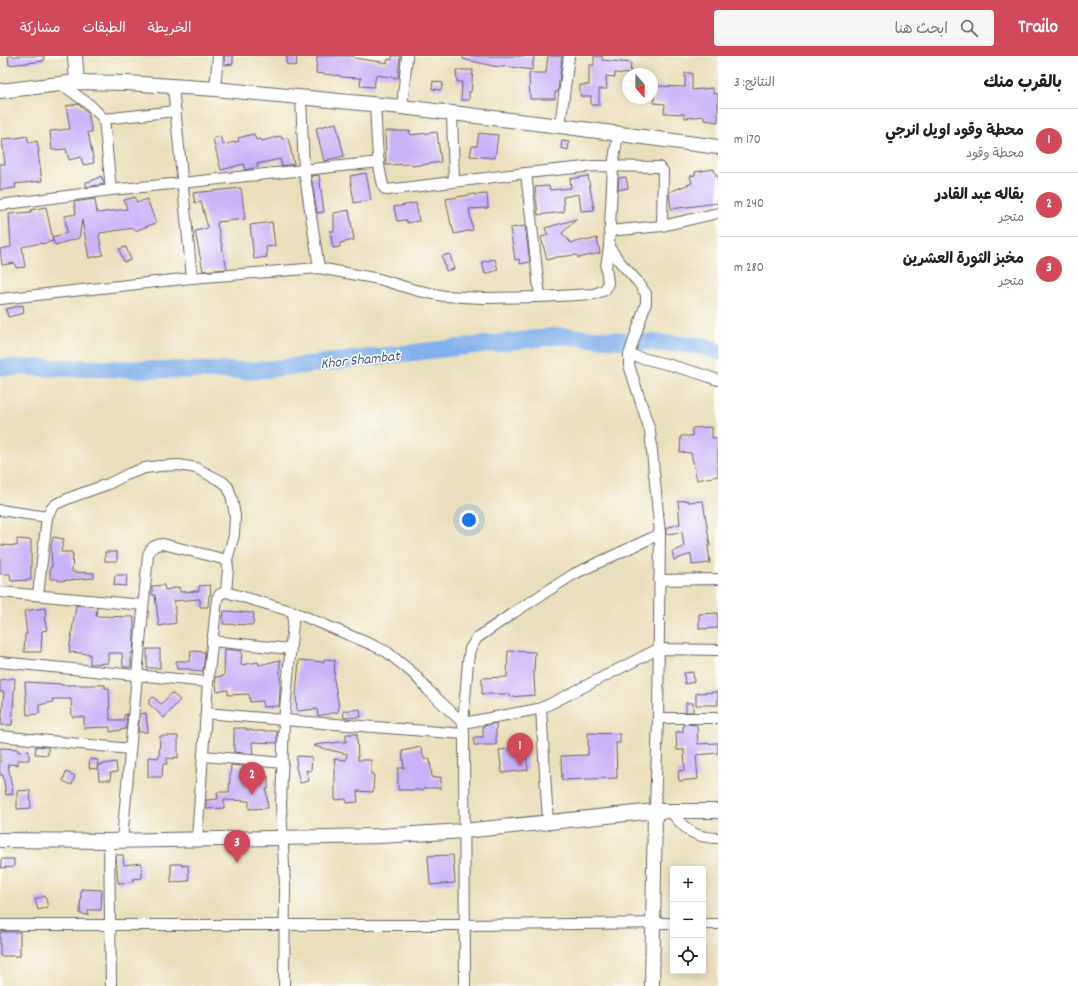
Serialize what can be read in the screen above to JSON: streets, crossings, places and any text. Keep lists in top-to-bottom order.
{
  "water": ["Khor Shambat"],
  "north": "bottom",
  "page": {
    "header": "Trailo",
    "search": "ابحث هنا",
    "nav": ["الخريطة", "الطبقات", "مشاركة"],
    "heading": ["بالقرب منك", "النتائج: 3"],
    "list": [
      {
        "mark": "1",
        "name": "محطة وقود اويل انرجي",
        "note": "محطة وقود",
        "value": "170 m"
      },
      {
        "mark": "2",
        "name": "بقاله عبد القادر",
        "note": "متجر",
        "value": "240 m"
      },
      {
        "mark": "3",
        "name": "مخبز الثورة العشرين",
        "note": "متجر",
        "value": "280 m"
      }
    ],
    "pins": ["1", "2", "3"],
    "map_buttons": ["+", "−"]
  }
}
